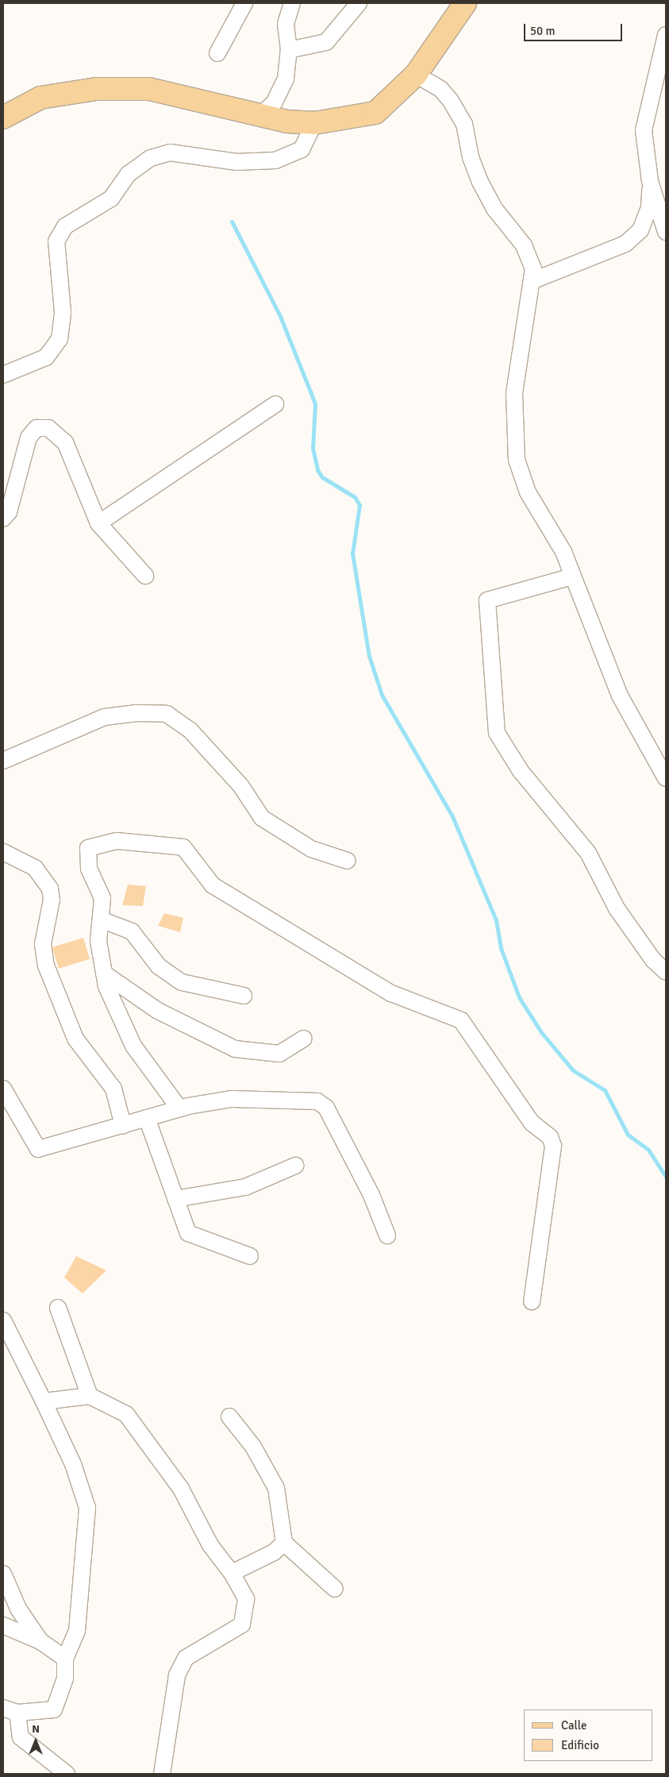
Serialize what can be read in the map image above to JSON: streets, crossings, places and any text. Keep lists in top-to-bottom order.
{
  "legend": ["Calle", "Edificio"],
  "scale_bar": "50 m",
  "north": "top"
}
